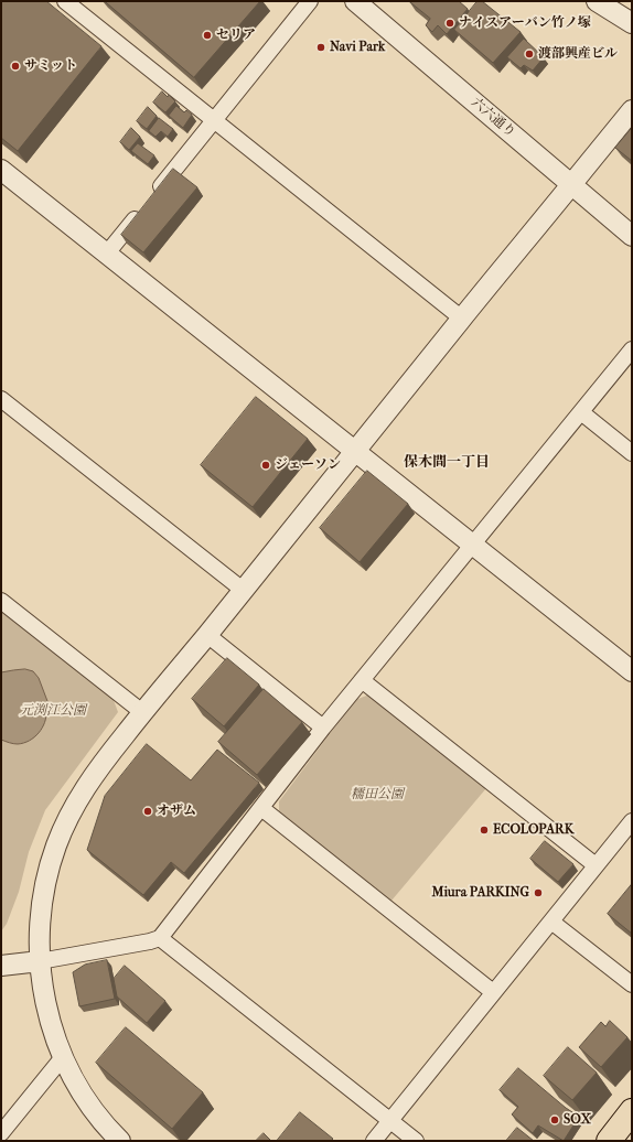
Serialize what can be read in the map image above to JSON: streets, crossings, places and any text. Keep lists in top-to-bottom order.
{
  "streets": {
    "street": ["六六通り"]
  },
  "districts": ["保木間一丁目"],
  "parks": ["元渕江公園", "糯田公園"],
  "places": [
    "ナイスアーバン竹ノ塚",
    "セリア",
    "Navi Park",
    "渡部興産ビル",
    "サミット",
    "ジェーソン",
    "オザム",
    "ECOLOPARK",
    "Miura PARKING",
    "SOX"
  ]
}
